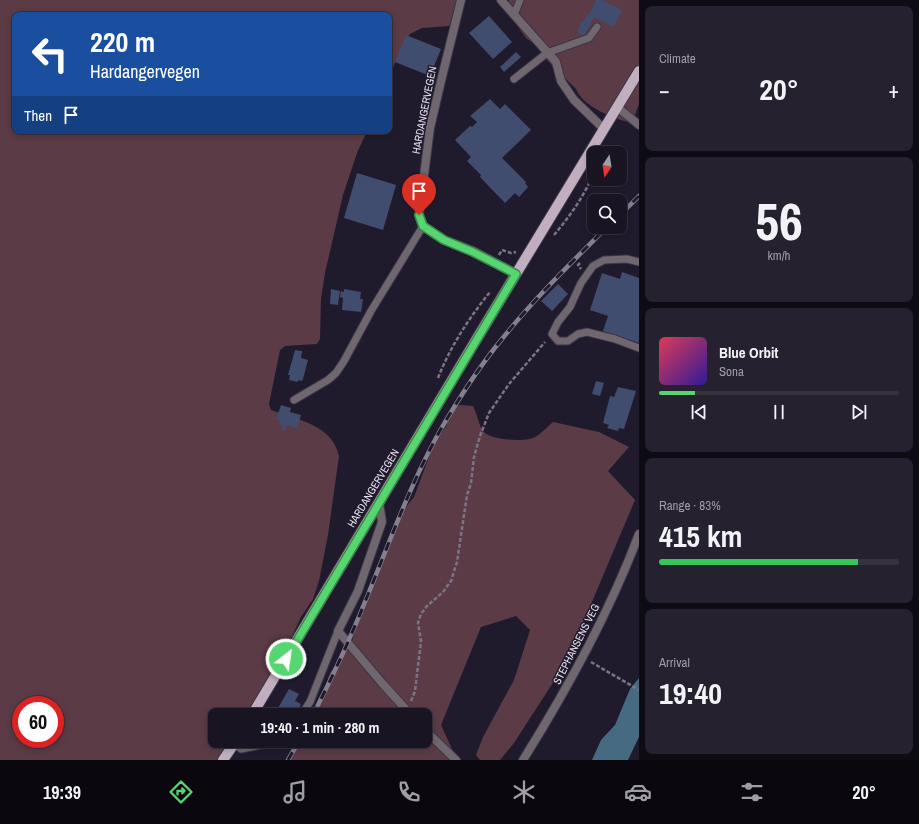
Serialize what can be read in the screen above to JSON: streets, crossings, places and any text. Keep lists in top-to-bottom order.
{
  "streets": {
    "main road": ["HARDANGERVEGEN"],
    "street": ["STEPHANSENS VEG"]
  },
  "north": "bottom",
  "page": {
    "tile": [
      "Climate",
      ["56", "km/h"],
      ["Range · 83%", "415 km"],
      ["Arrival", "19:40"]
    ],
    "turn": ["220 m", "Hardangervegen"],
    "heat": ["−", "20°", "+"],
    "then": "Then",
    "song": ["Blue Orbit", "Sona"],
    "limit": "60",
    "trip": "19:40 · 1 min · 280 m",
    "tabs": ["19:39", "20°"]
  }
}
